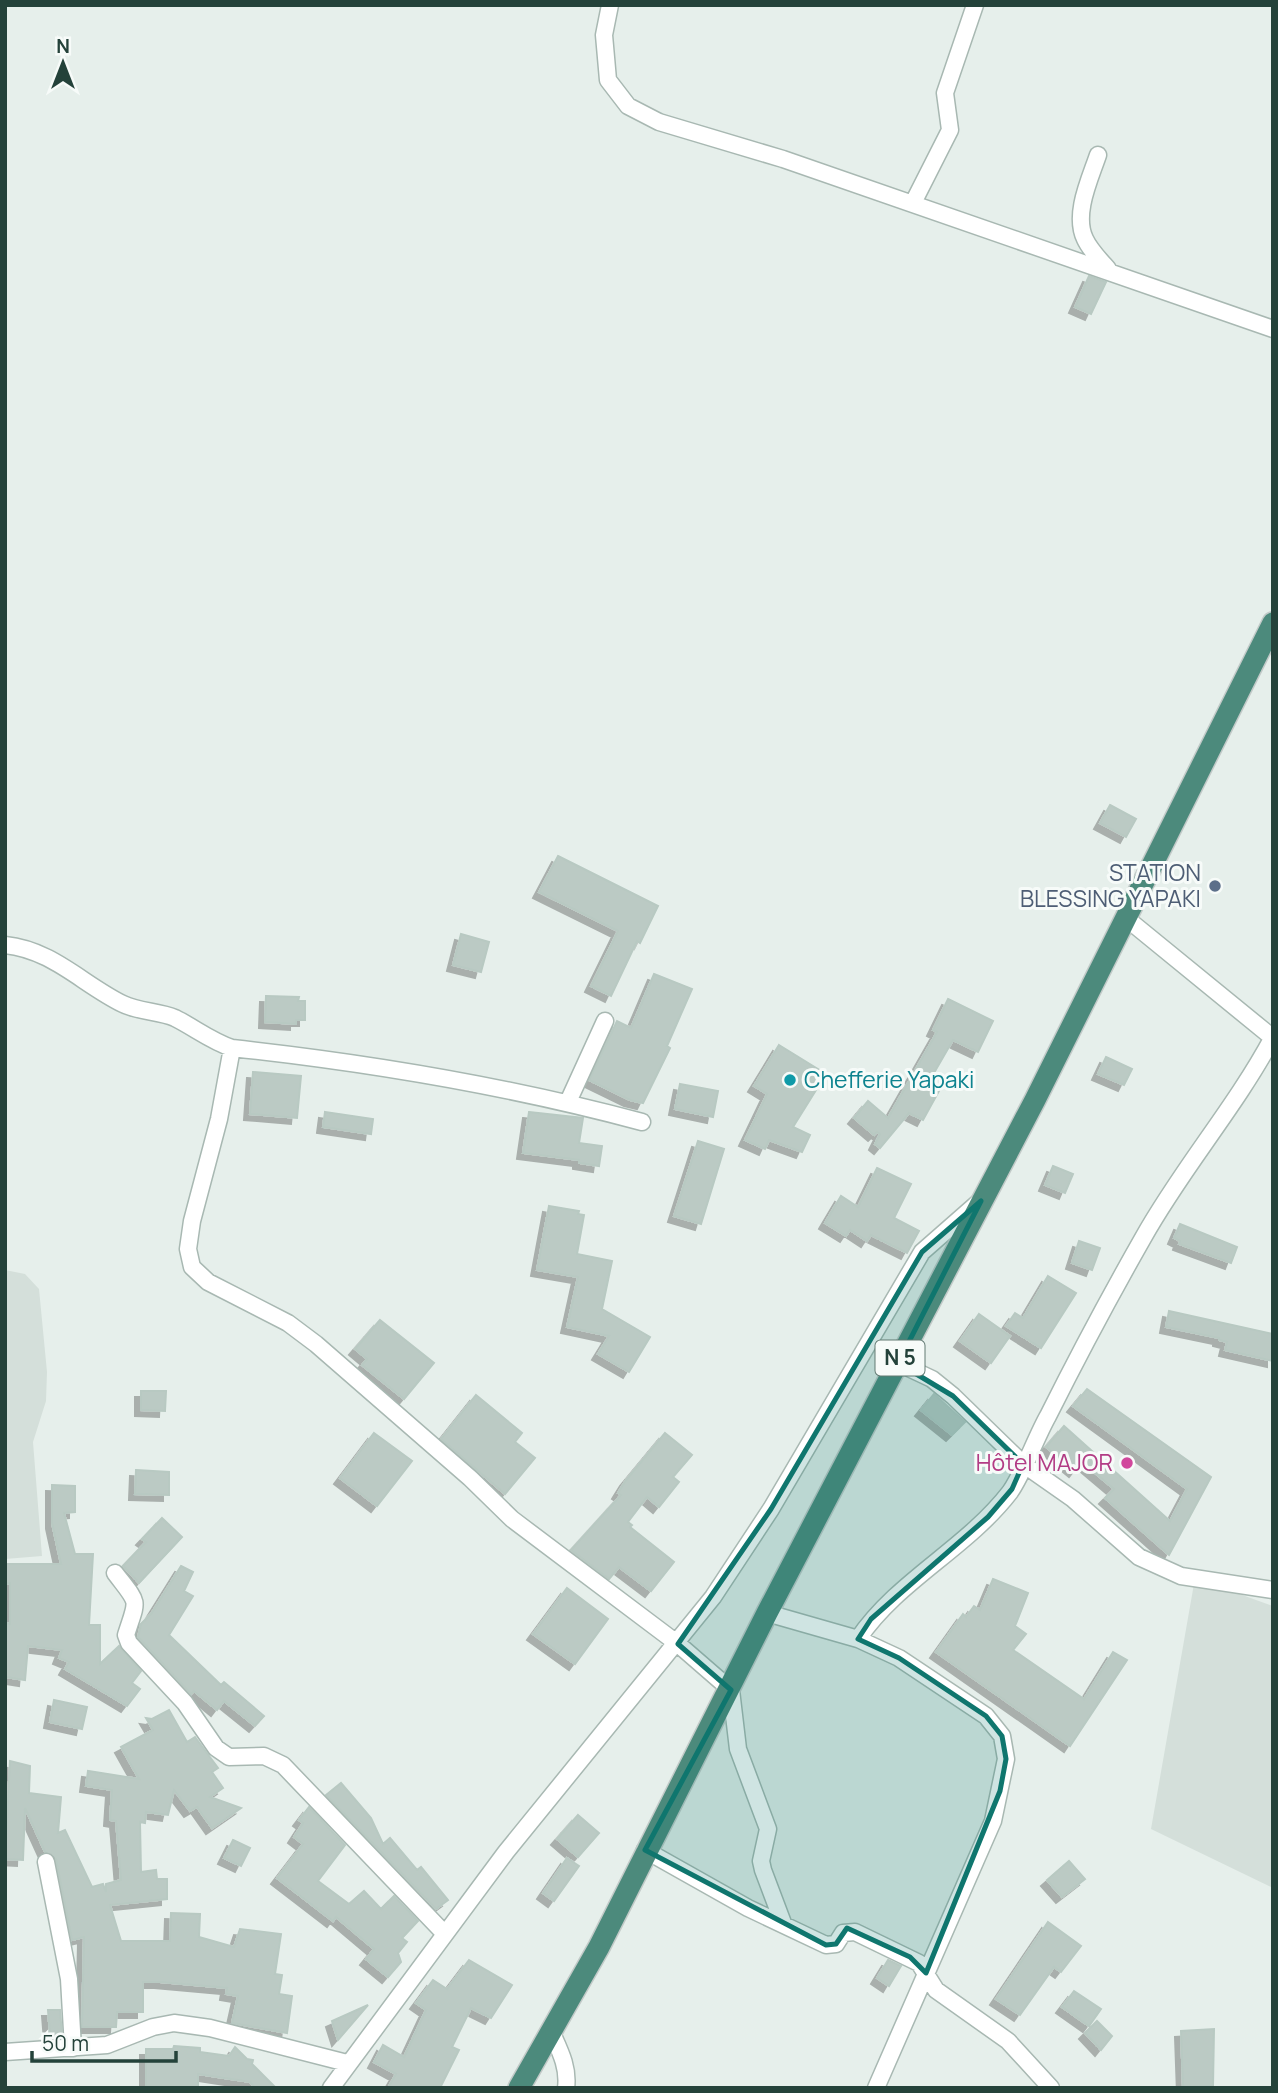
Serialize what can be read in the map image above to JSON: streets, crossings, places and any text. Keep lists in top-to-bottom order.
{
  "streets": {
    "highway": ["N 5"]
  },
  "places": ["STATION BLESSING YAPAKI", "Chefferie Yapaki", "Hôtel MAJOR"],
  "scale_bar": "50 m",
  "north": "top"
}
